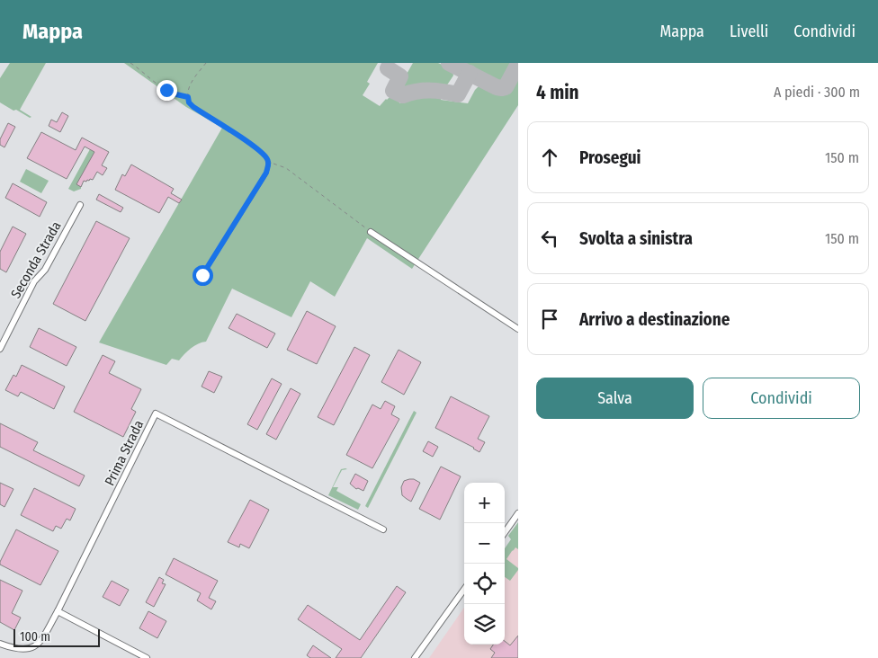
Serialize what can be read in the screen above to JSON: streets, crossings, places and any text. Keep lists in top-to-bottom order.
{
  "streets": {
    "street": ["Seconda Strada", "Prima Strada"]
  },
  "scale_bar": "100 m",
  "page": {
    "header": "Mappa",
    "nav": ["Mappa", "Livelli", "Condividi"],
    "heading": ["4 min", "A piedi · 300 m"],
    "list": [
      ["Prosegui", "150 m"],
      ["Svolta a sinistra", "150 m"],
      "Arrivo a destinazione"
    ],
    "buttons": ["Salva", "Condividi"],
    "map_buttons": ["+", "−"],
    "scale": "100 m"
  }
}
